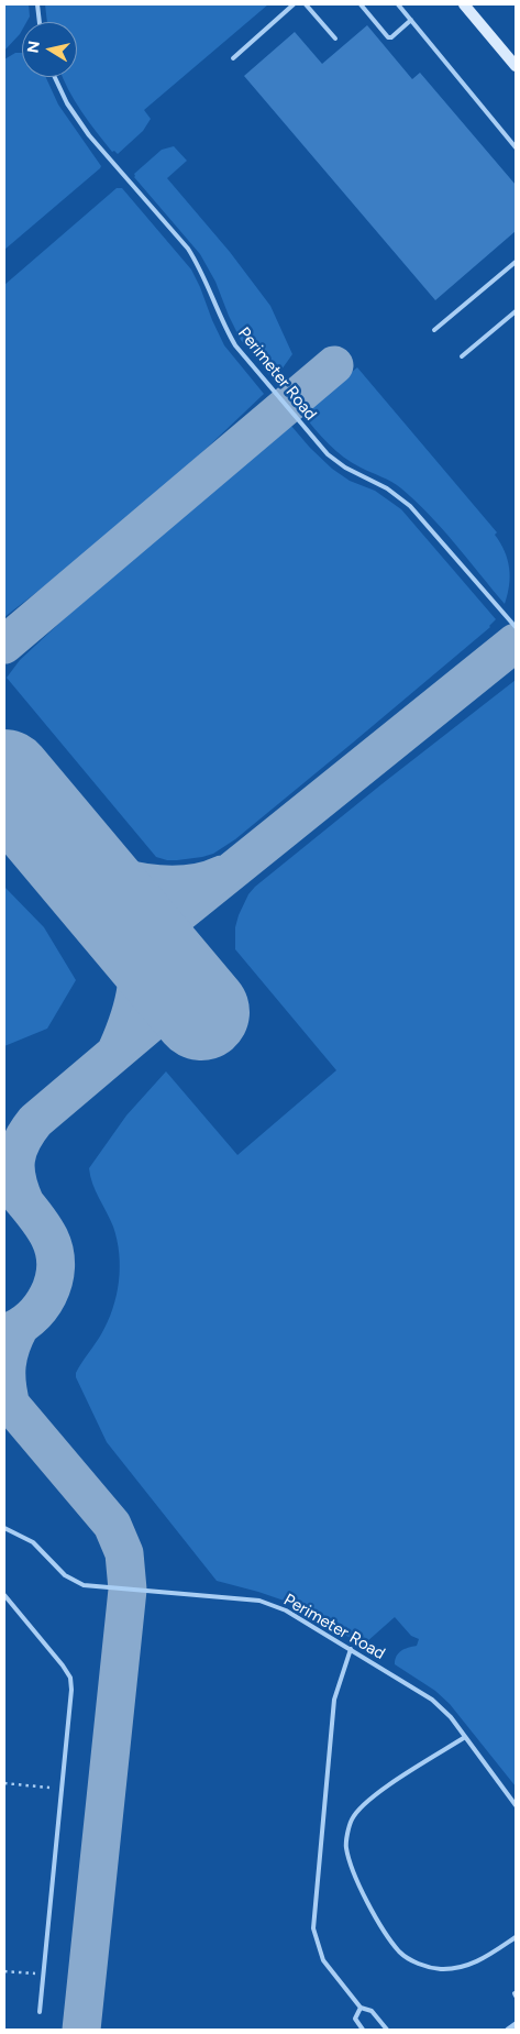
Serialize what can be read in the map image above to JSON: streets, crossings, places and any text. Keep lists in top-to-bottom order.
{
  "streets": {
    "lane": ["Perimeter Road"]
  },
  "north": "left"
}
